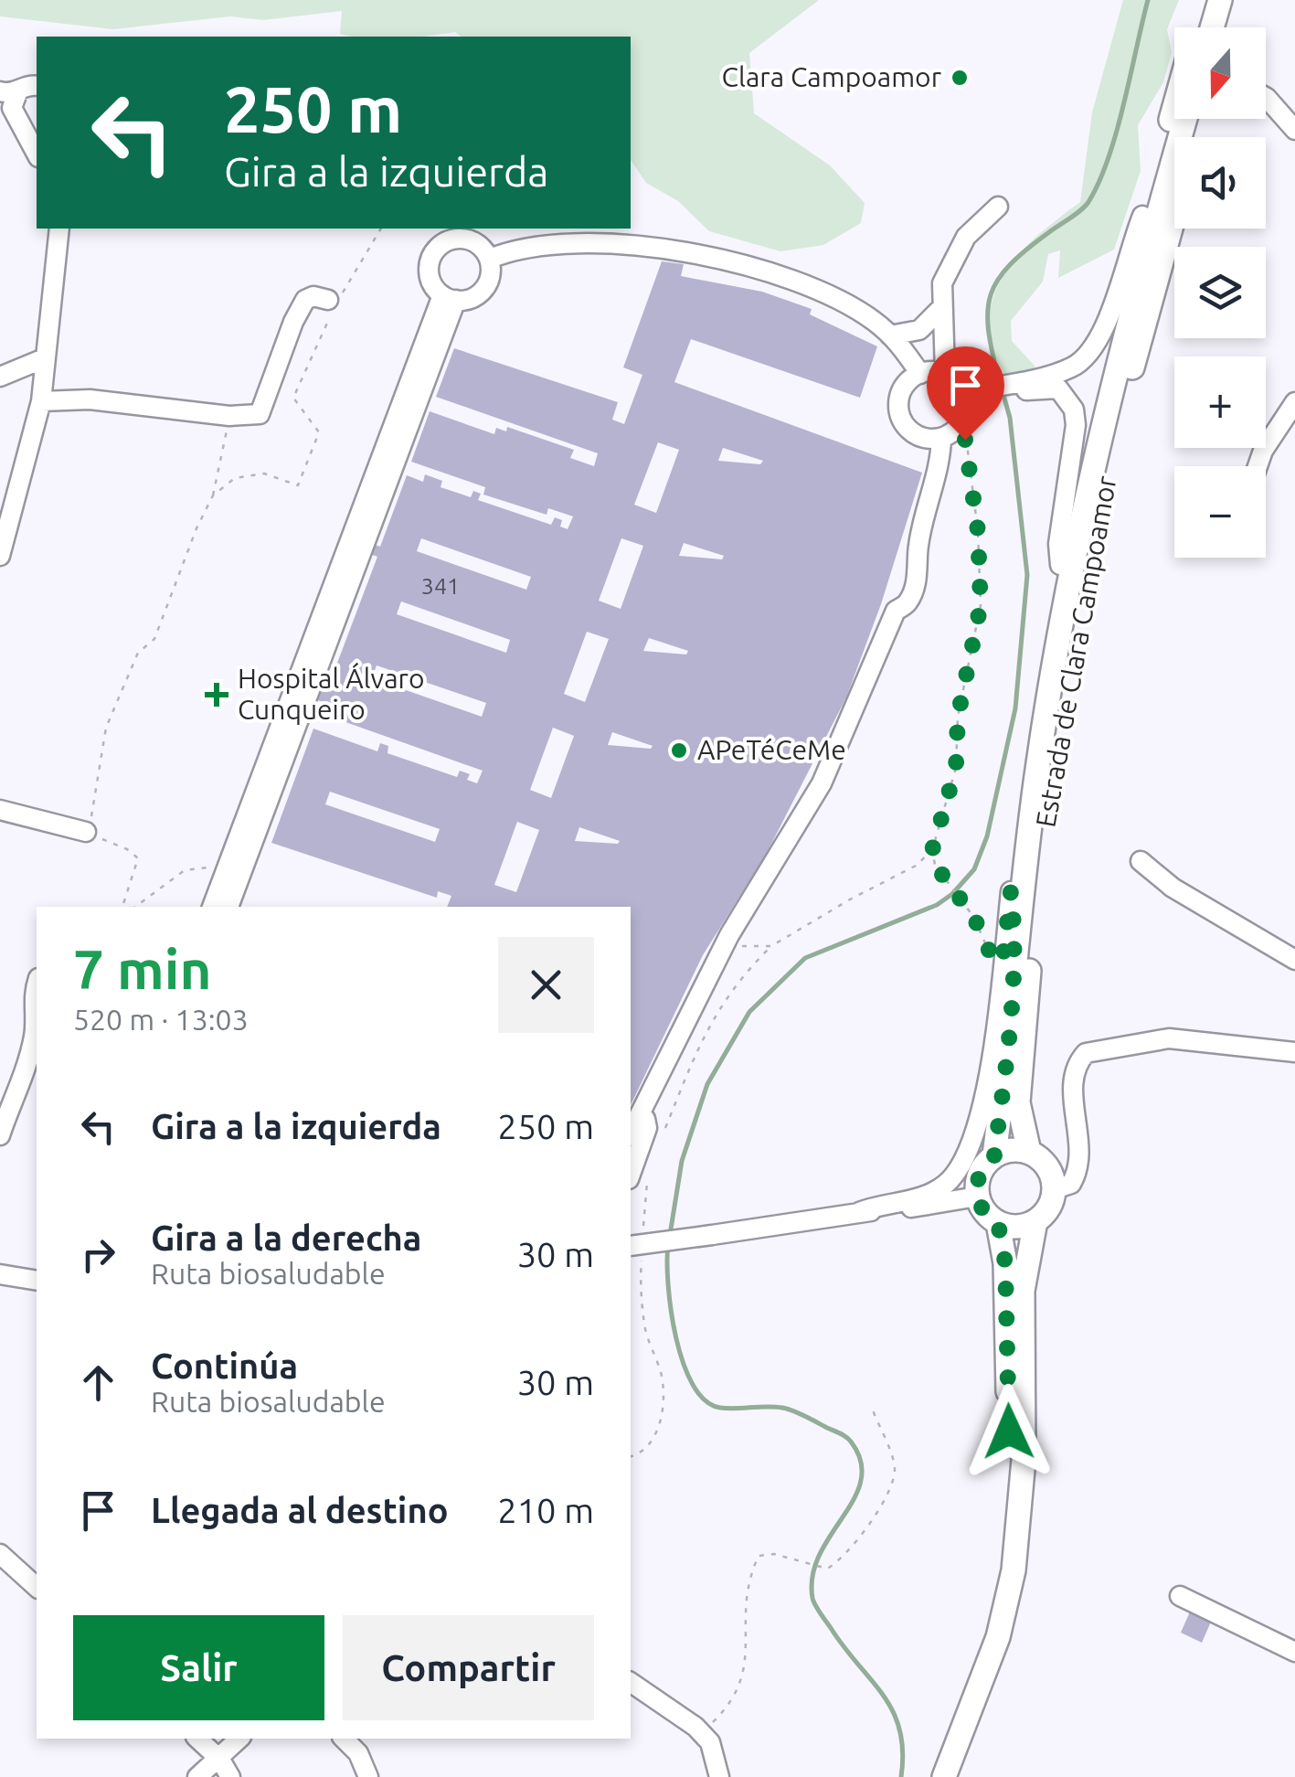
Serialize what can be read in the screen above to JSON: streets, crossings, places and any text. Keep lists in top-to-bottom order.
{
  "streets": {
    "main road": ["Estrada de Clara Campoamor"]
  },
  "places": {
    "other": ["Clara Campoamor", "APeTéCeMe"],
    "health": ["Hospital Álvaro Cunqueiro"]
  },
  "house_numbers": ["341"],
  "north": "bottom",
  "page": {
    "map_buttons": ["+", "−"],
    "turn": ["250 m", "Gira a la izquierda"],
    "heading": ["7 min", "520 m · 13:03"],
    "list": [
      {
        "name": "Gira a la izquierda",
        "value": "250 m"
      },
      {
        "name": "Gira a la derecha",
        "note": "Ruta biosaludable",
        "value": "30 m"
      },
      {
        "name": "Continúa",
        "note": "Ruta biosaludable",
        "value": "30 m"
      },
      {
        "name": "Llegada al destino",
        "value": "210 m"
      }
    ],
    "buttons": ["Salir", "Compartir"]
  }
}
